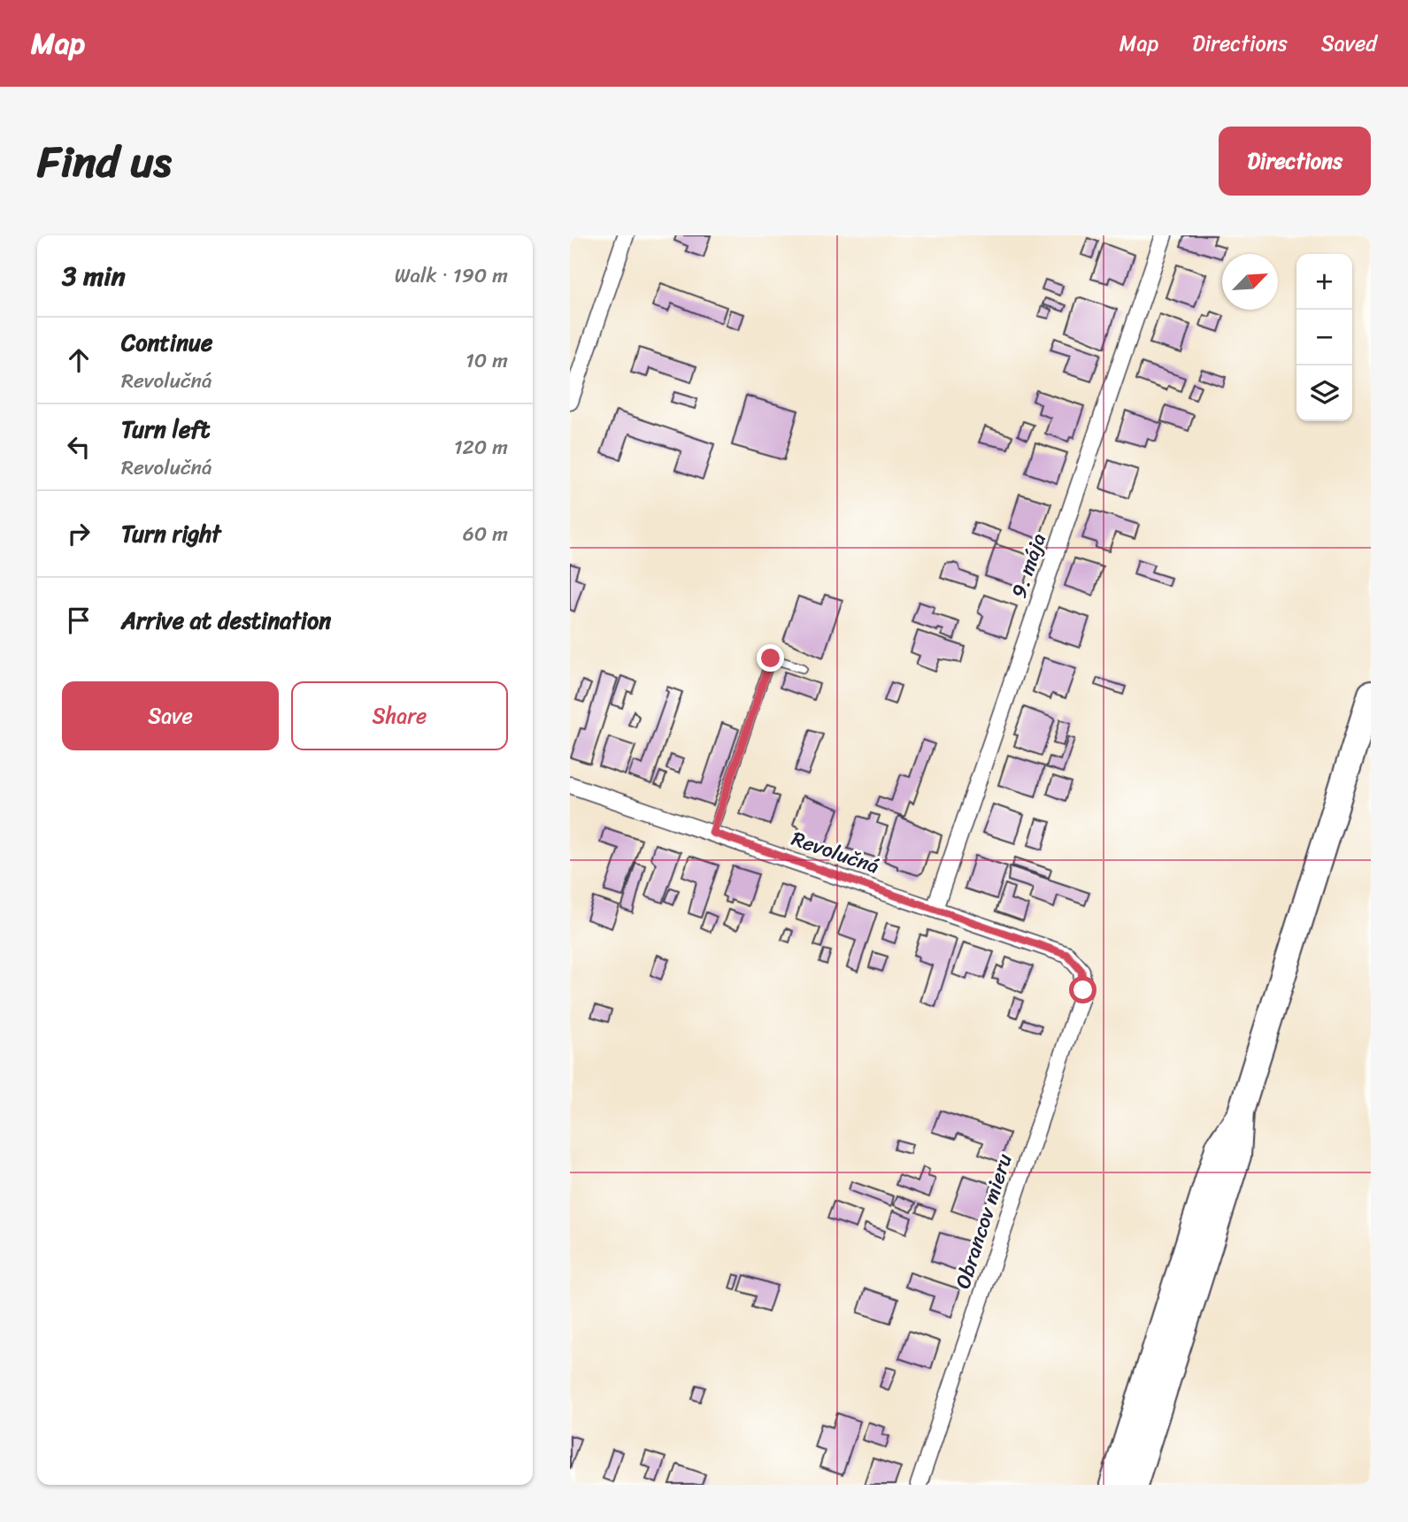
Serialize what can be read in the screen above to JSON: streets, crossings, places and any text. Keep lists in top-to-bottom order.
{
  "streets": {
    "street": ["9. mája", "Revolučná", "Obrancov mieru"]
  },
  "crossings": [
    ["9. mája", "Revolučná"],
    ["Revolučná", "Obrancov mieru"]
  ],
  "north": "top right",
  "page": {
    "header": "Map",
    "nav": ["Map", "Directions", "Saved"],
    "title": "Find us",
    "buttons": [
      "Directions",
      ["Save", "Share"]
    ],
    "heading": ["3 min", "Walk · 190 m"],
    "map_buttons": ["+", "−"],
    "list": [
      ["Continue", "Revolučná", "10 m"],
      ["Turn left", "Revolučná", "120 m"],
      ["Turn right", "60 m"],
      "Arrive at destination"
    ]
  }
}
